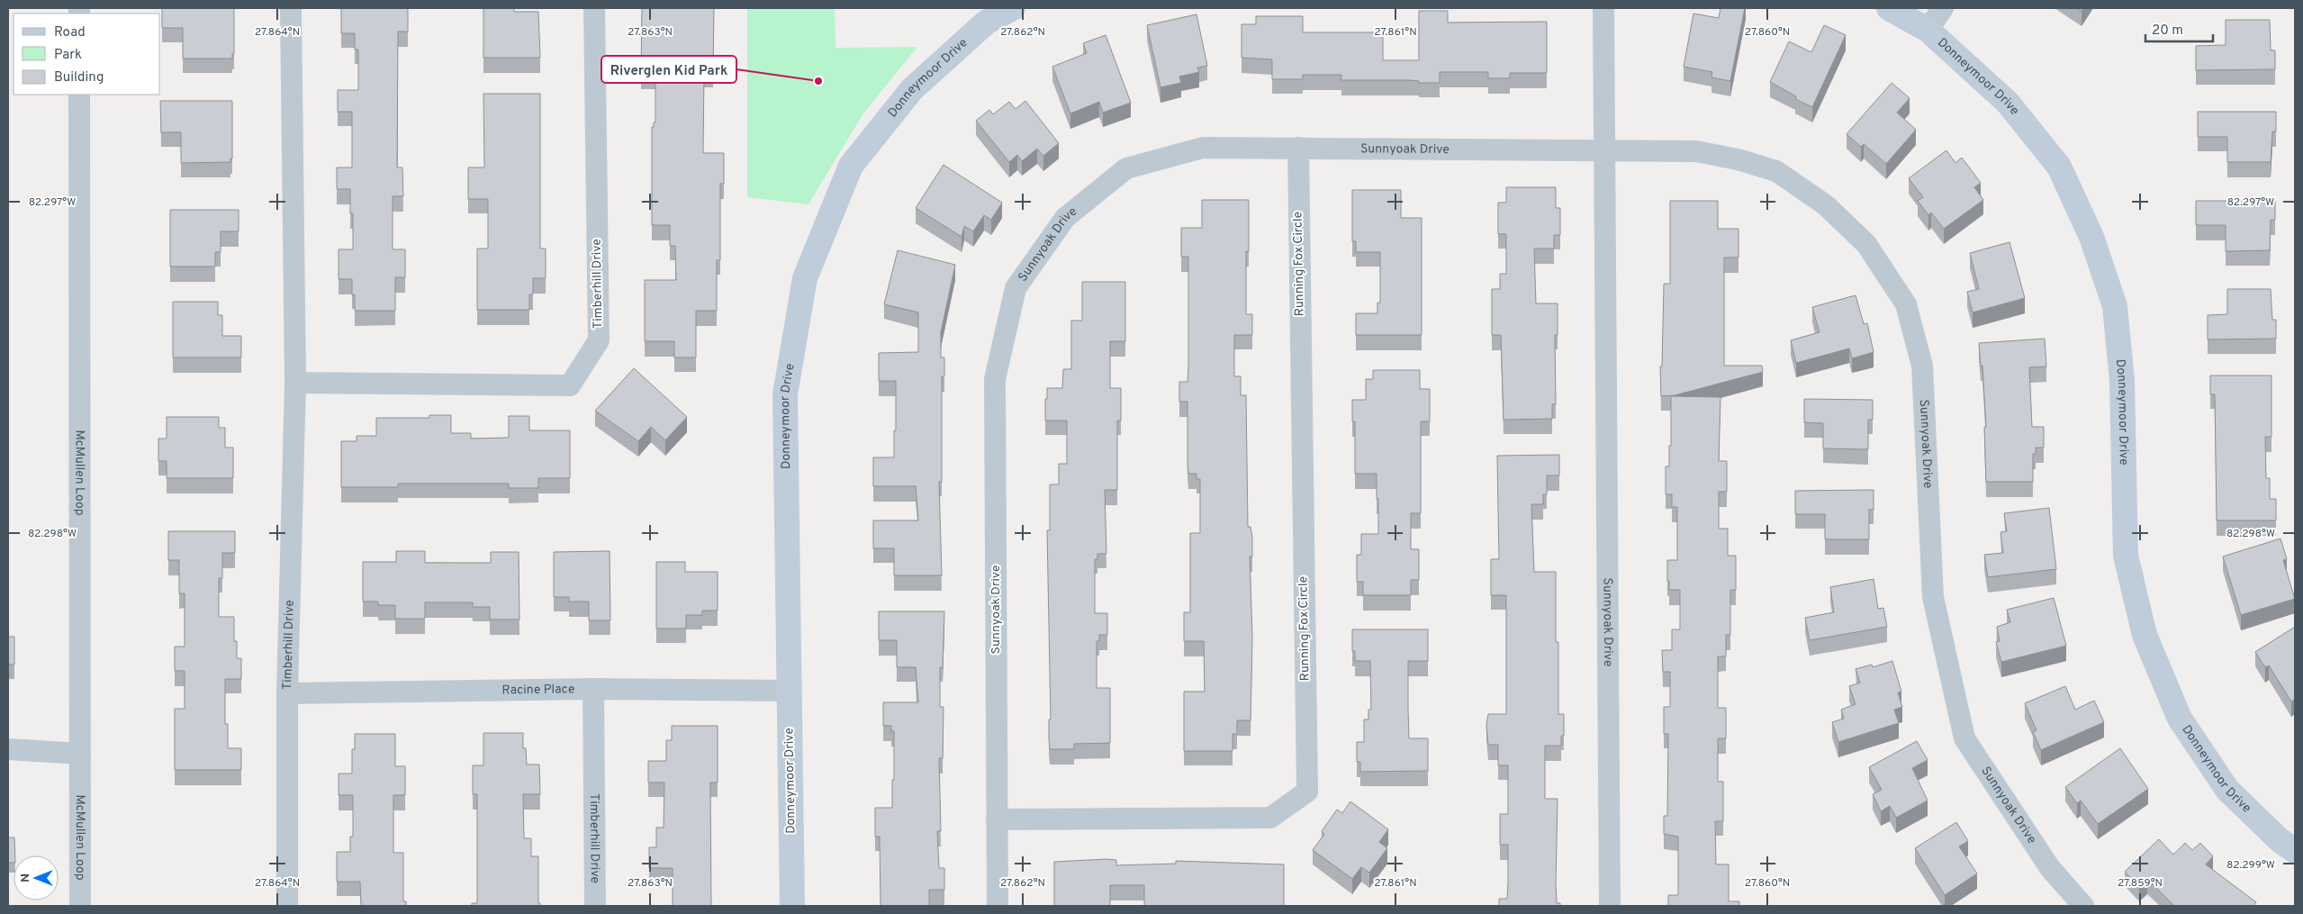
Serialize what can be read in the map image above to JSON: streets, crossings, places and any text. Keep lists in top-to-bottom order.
{
  "streets": {
    "street": [
      "Donneymoor Drive",
      "Sunnyoak Drive",
      "Running Fox Circle",
      "Timberhill Drive",
      "McMullen Loop",
      "Racine Place"
    ]
  },
  "crossings": [
    ["Donneymoor Drive", "Racine Place"],
    ["Sunnyoak Drive", "Running Fox Circle"],
    ["Timberhill Drive", "Racine Place"]
  ],
  "places": ["Riverglen Kid Park"],
  "legend": ["Road", "Park", "Building"],
  "scale_bar": "20 m",
  "north": "left",
  "coordinates": [
    "27.864°N",
    "27.863°N",
    "27.862°N",
    "27.861°N",
    "27.860°N",
    "82.297°W",
    "82.298°W",
    "82.299°W",
    "27.859°N"
  ]
}
